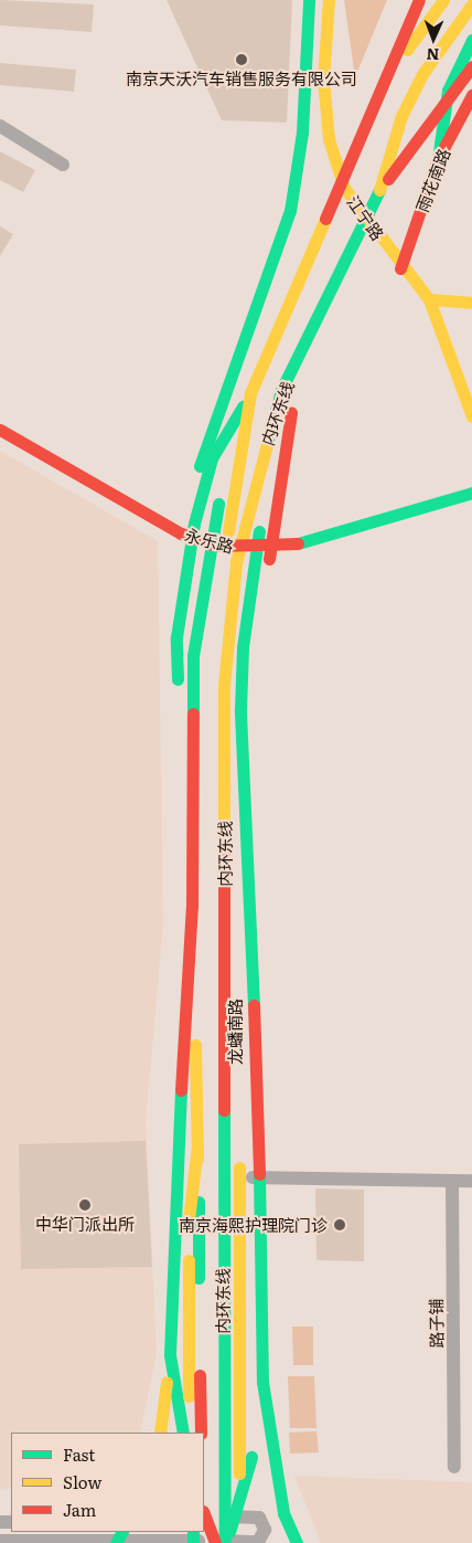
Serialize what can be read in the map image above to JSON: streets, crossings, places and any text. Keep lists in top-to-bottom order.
{
  "streets": {
    "main road": [
      "雨花南路",
      "江宁路",
      "内环东线",
      "永乐路",
      "龙蟠南路"
    ],
    "street": ["路子铺"]
  },
  "crossings": [
    ["雨花南路", "江宁路"],
    ["永乐路", "龙蟠南路"]
  ],
  "places": ["南京天沃汽车销售服务有限公司", "中华门派出所", "南京海熙护理院门诊"],
  "legend": ["Fast", "Slow", "Jam"],
  "north": "bottom"
}
